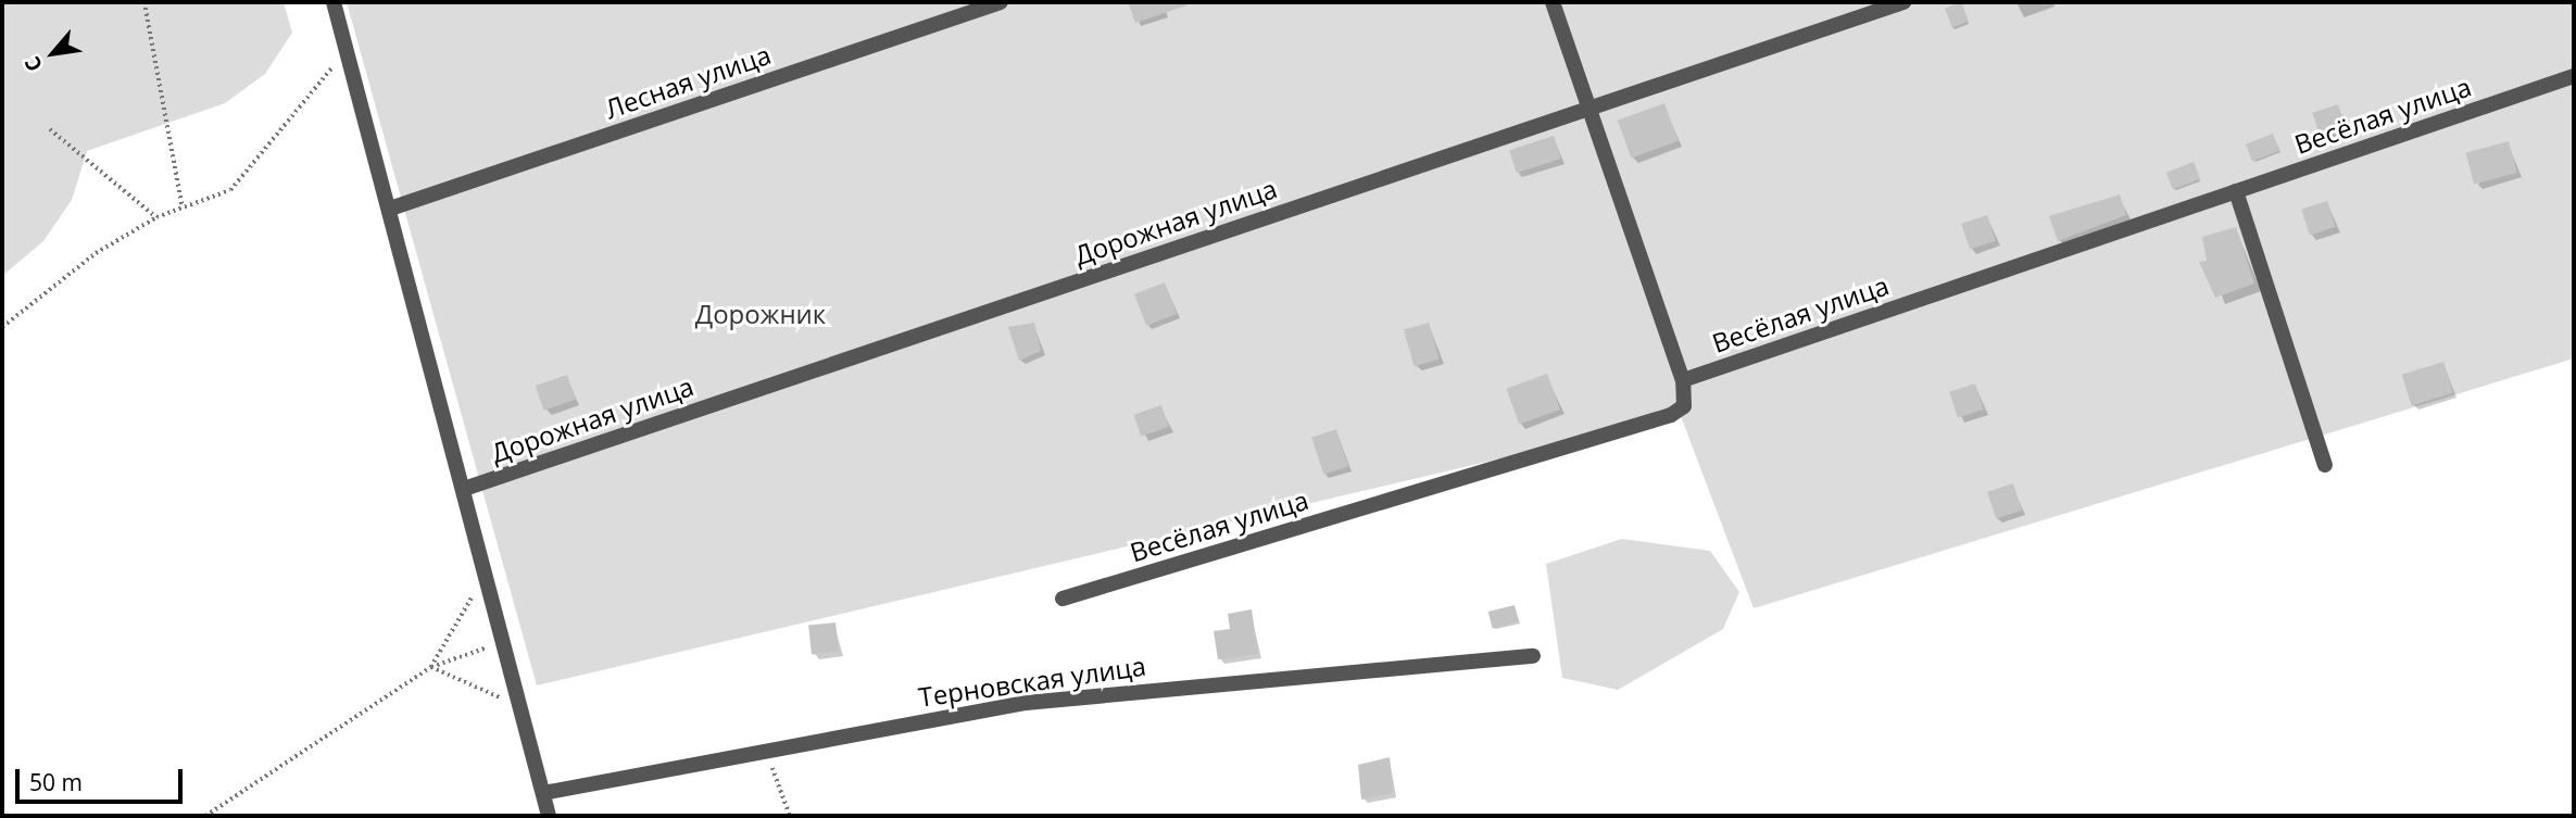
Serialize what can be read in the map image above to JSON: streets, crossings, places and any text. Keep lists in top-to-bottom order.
{
  "streets": {
    "street": [
      "Лесная улица",
      "Весёлая улица",
      "Дорожная улица",
      "Терновская улица"
    ]
  },
  "parks": ["Дорожник"],
  "scale_bar": "50 m",
  "north": "bottom left"
}
